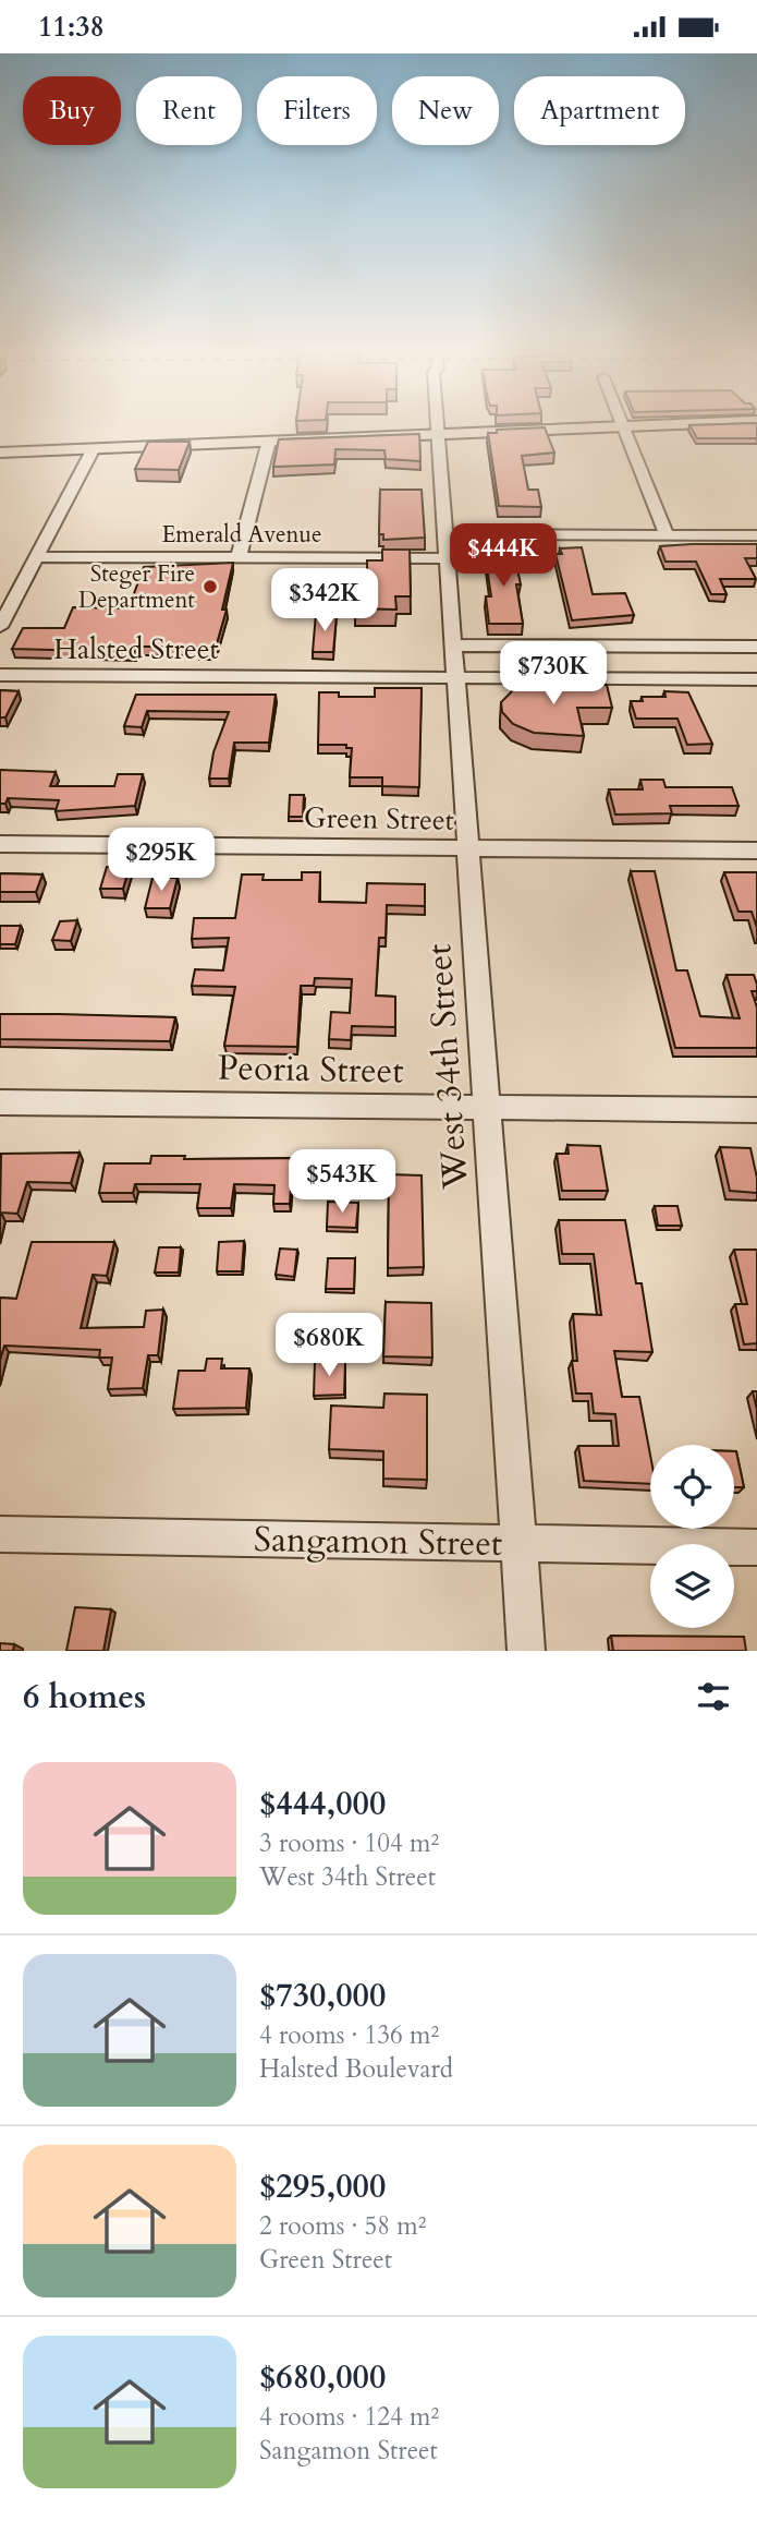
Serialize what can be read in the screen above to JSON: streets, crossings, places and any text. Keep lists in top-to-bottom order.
{
  "streets": {
    "street": [
      "Emerald Avenue",
      "Halsted Street",
      "Green Street",
      "West 34th Street",
      "Peoria Street",
      "Sangamon Street"
    ]
  },
  "crossings": [
    ["Emerald Avenue", "West 34th Street"],
    ["Halsted Street", "West 34th Street"],
    ["Green Street", "West 34th Street"],
    ["West 34th Street", "Peoria Street"],
    ["West 34th Street", "Sangamon Street"]
  ],
  "places": ["Steger Fire Department"],
  "page": {
    "status": "11:38",
    "chip": [
      "Buy",
      "Rent",
      "Filters",
      "New",
      "Apartment"
    ],
    "price": [
      "$444K",
      "$342K",
      "$730K",
      "$295K",
      "$543K",
      "$680K"
    ],
    "heading": "6 homes",
    "list": [
      {
        "name": "$444,000",
        "note": "3 rooms · 104 m² · West 34th Street"
      },
      {
        "name": "$730,000",
        "note": "4 rooms · 136 m² · Halsted Boulevard"
      },
      {
        "name": "$295,000",
        "note": "2 rooms · 58 m² · Green Street"
      },
      {
        "name": "$680,000",
        "note": "4 rooms · 124 m² · Sangamon Street"
      }
    ]
  }
}
